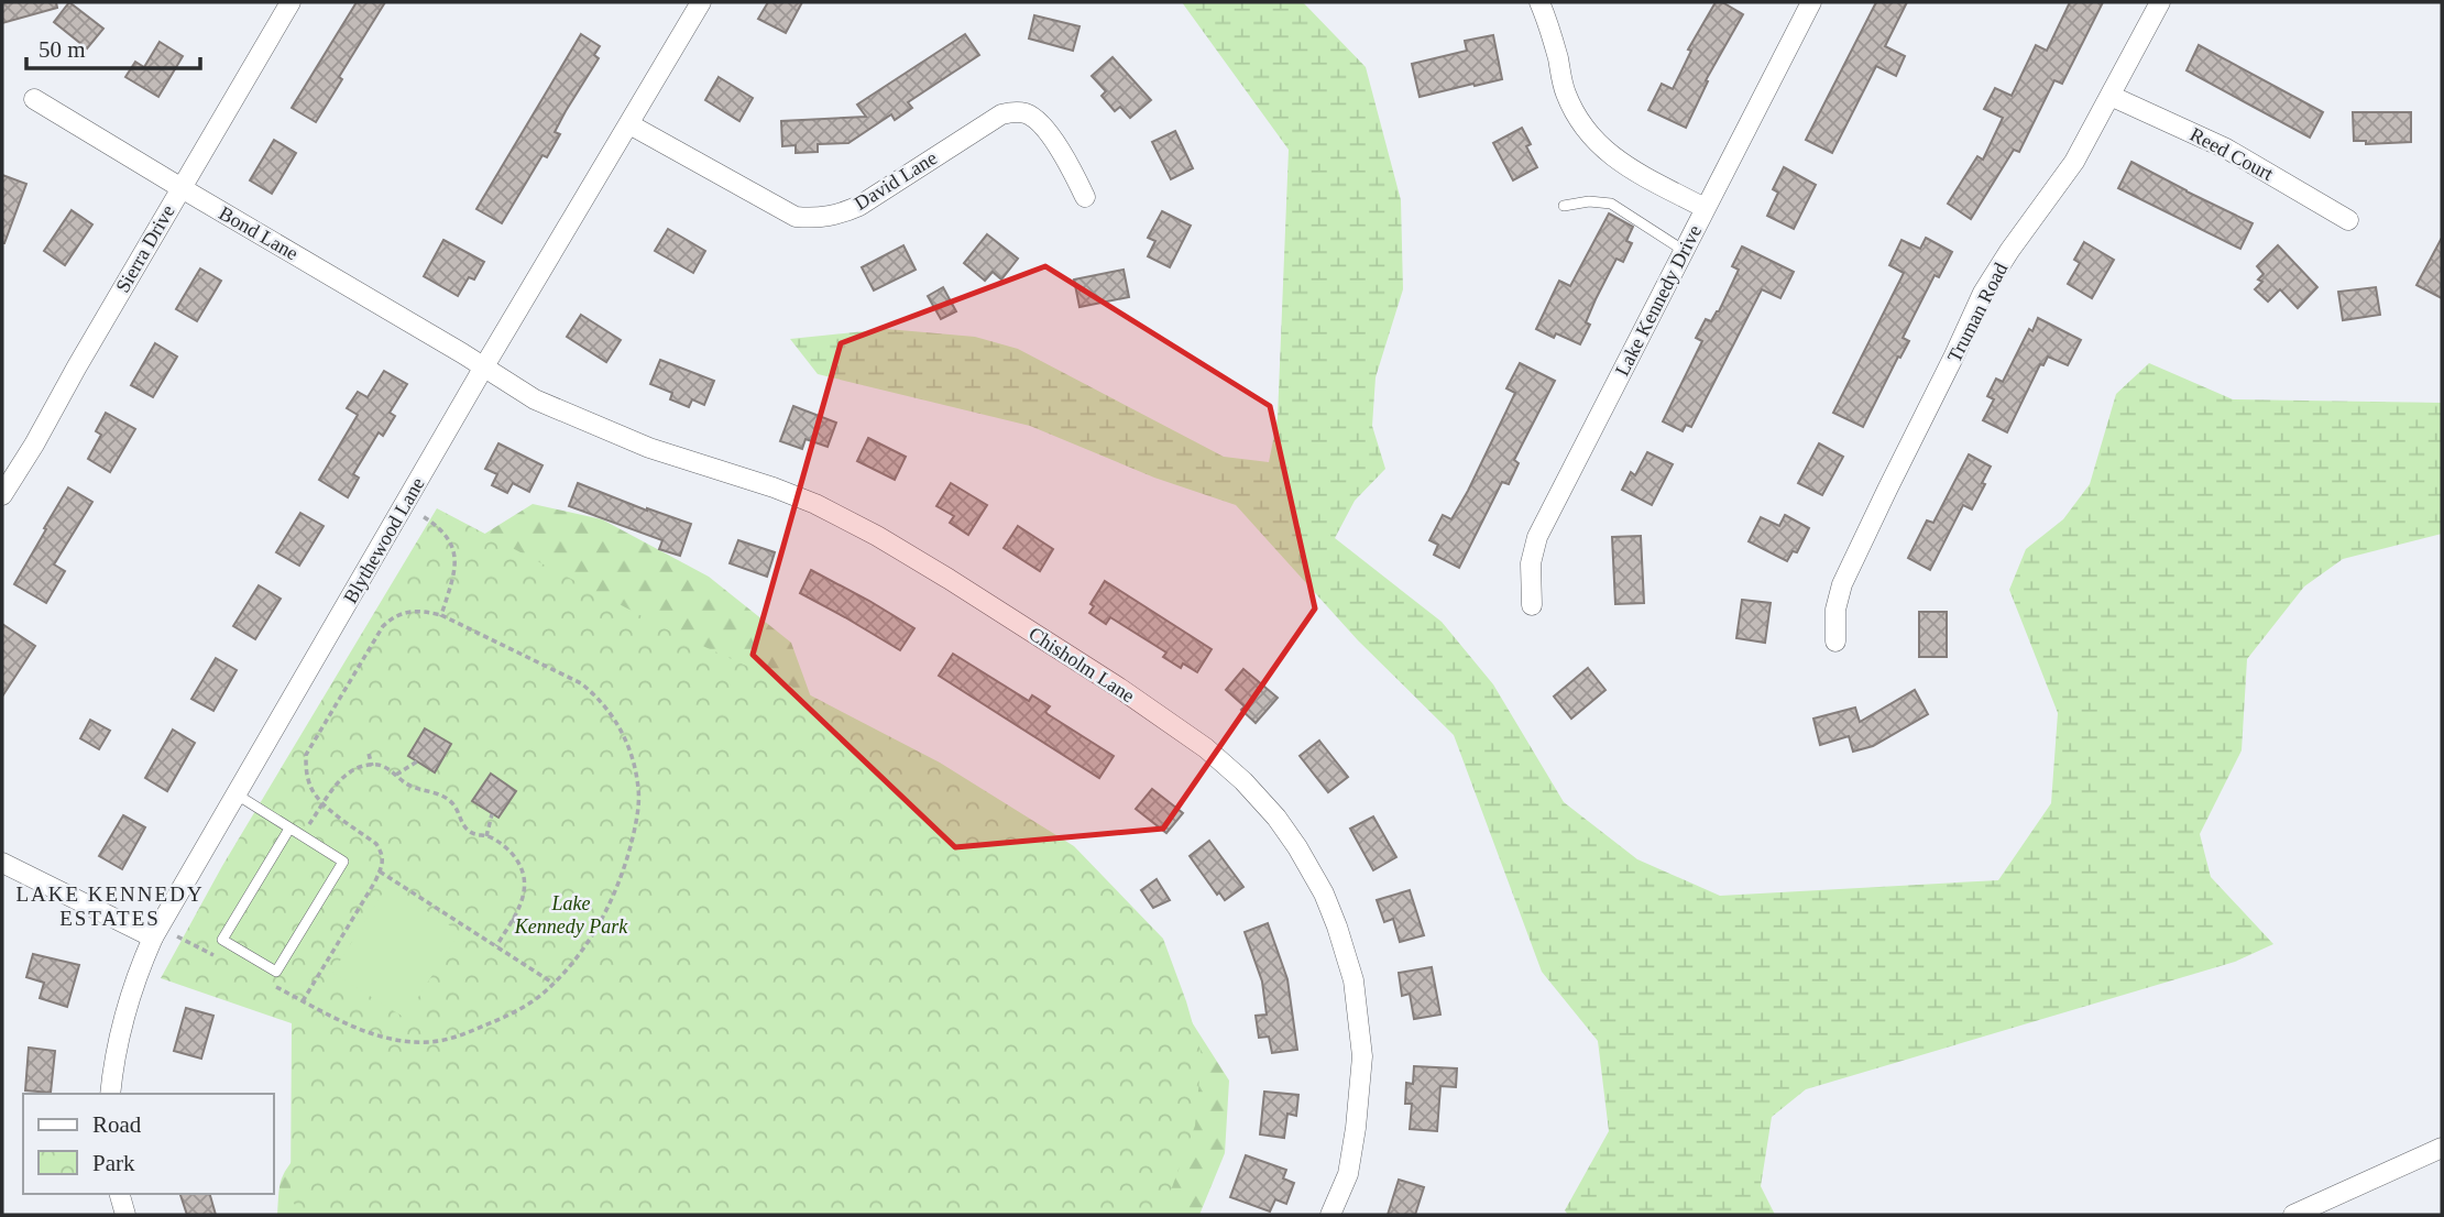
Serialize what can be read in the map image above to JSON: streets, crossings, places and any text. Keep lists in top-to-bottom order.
{
  "streets": {
    "street": [
      "Reed Court",
      "David Lane",
      "Bond Lane",
      "Sierra Drive",
      "Lake Kennedy Drive",
      "Truman Road",
      "Blythewood Lane",
      "Chisholm Lane"
    ]
  },
  "crossings": [
    ["Reed Court", "Truman Road"],
    ["David Lane", "Blythewood Lane"],
    ["Bond Lane", "Sierra Drive"],
    ["Bond Lane", "Blythewood Lane"],
    ["Bond Lane", "Chisholm Lane"],
    ["Blythewood Lane", "Chisholm Lane"]
  ],
  "districts": ["LAKE KENNEDY ESTATES"],
  "parks": ["Lake Kennedy Park"],
  "legend": ["Road", "Park"],
  "scale_bar": "50 m"
}
